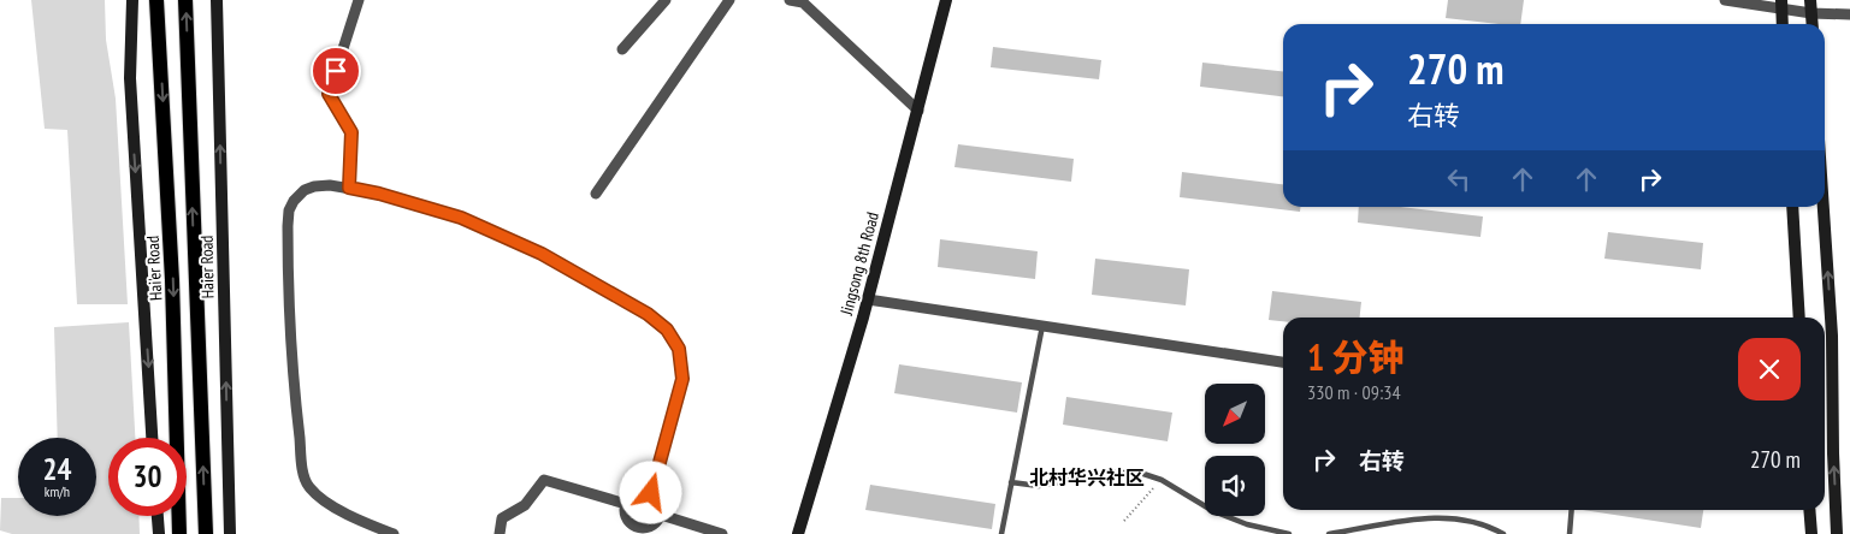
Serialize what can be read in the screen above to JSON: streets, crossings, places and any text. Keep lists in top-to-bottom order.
{
  "streets": {
    "main road": ["Hai'er Road"],
    "street": ["Jingsong 8th Road", "Haier Road"]
  },
  "districts": ["北村华兴社区"],
  "north": "bottom left",
  "page": {
    "turn": ["270 m", "右转"],
    "heading": ["1 分钟", "330 m · 09:34"],
    "list": [
      {
        "name": "右转",
        "value": "270 m"
      }
    ],
    "speed": "24 km/h",
    "limit": "30"
  }
}
